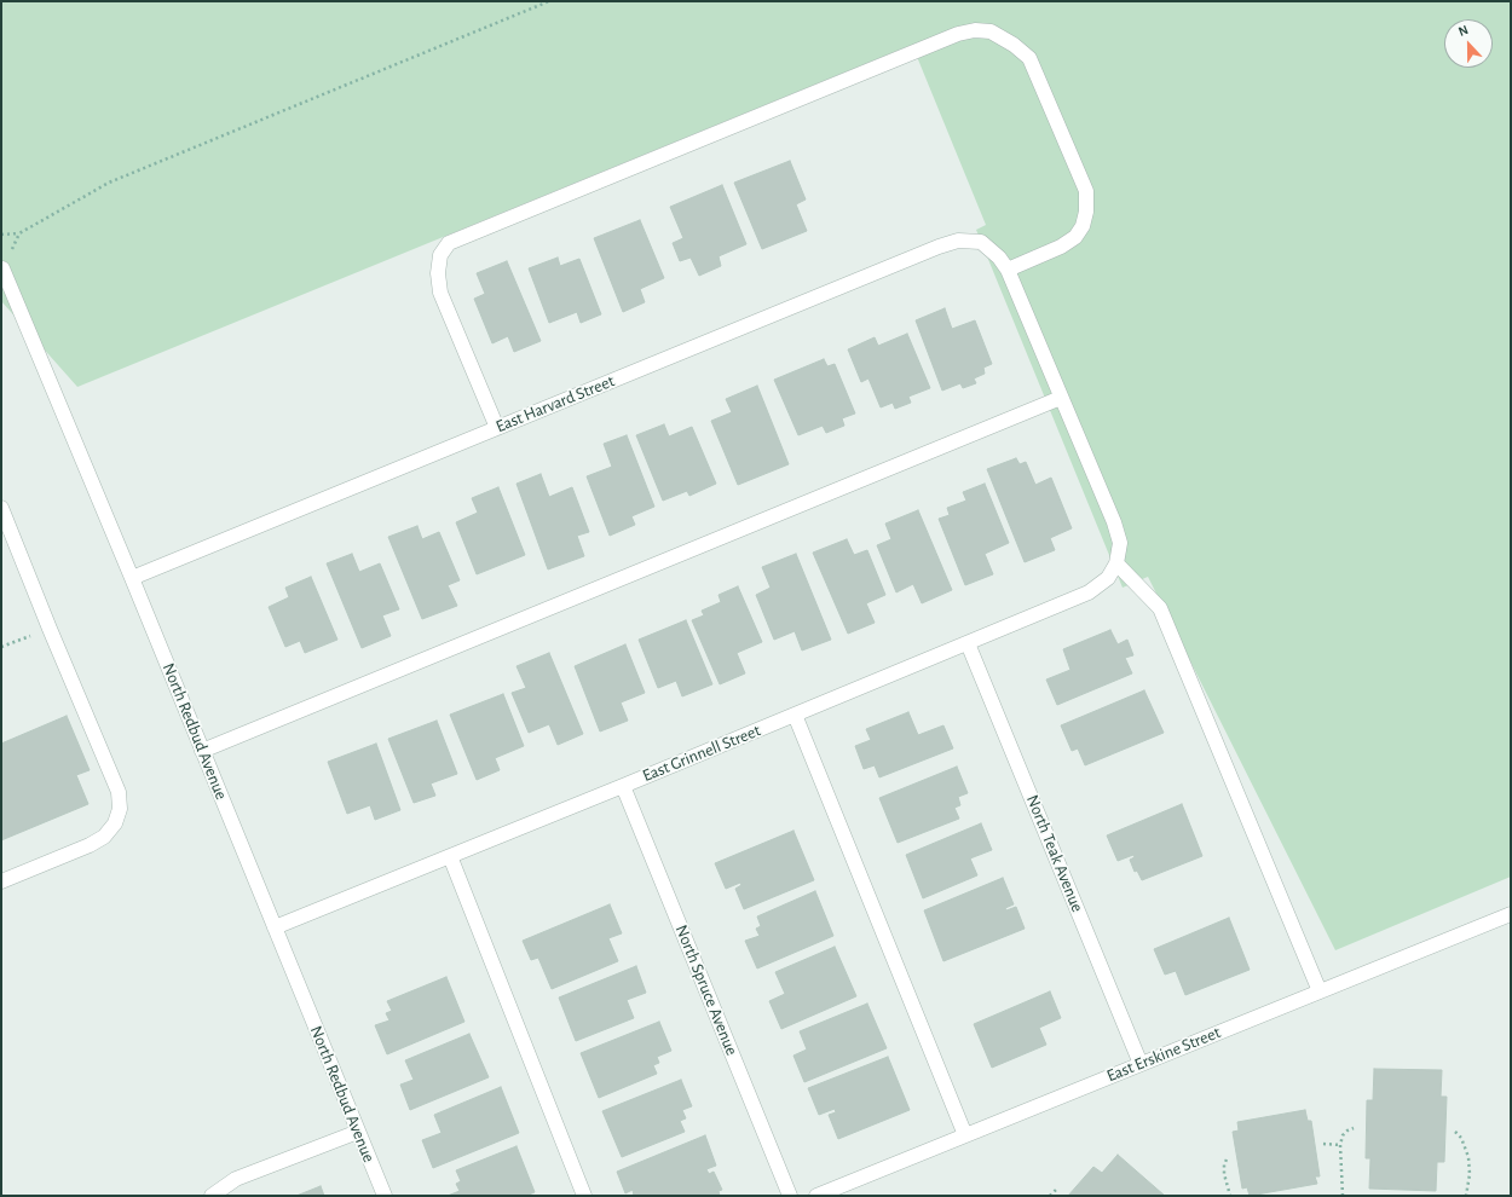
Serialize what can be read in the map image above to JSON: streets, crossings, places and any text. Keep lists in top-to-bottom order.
{
  "streets": {
    "street": [
      "East Harvard Street",
      "North Redbud Avenue",
      "East Grinnell Street",
      "North Teak Avenue",
      "North Spruce Avenue",
      "East Erskine Street"
    ]
  },
  "crossings": [
    ["East Harvard Street", "North Redbud Avenue"],
    ["North Redbud Avenue", "East Grinnell Street"],
    ["East Grinnell Street", "North Teak Avenue"],
    ["East Grinnell Street", "North Spruce Avenue"],
    ["North Teak Avenue", "East Erskine Street"]
  ],
  "north": "top"
}
